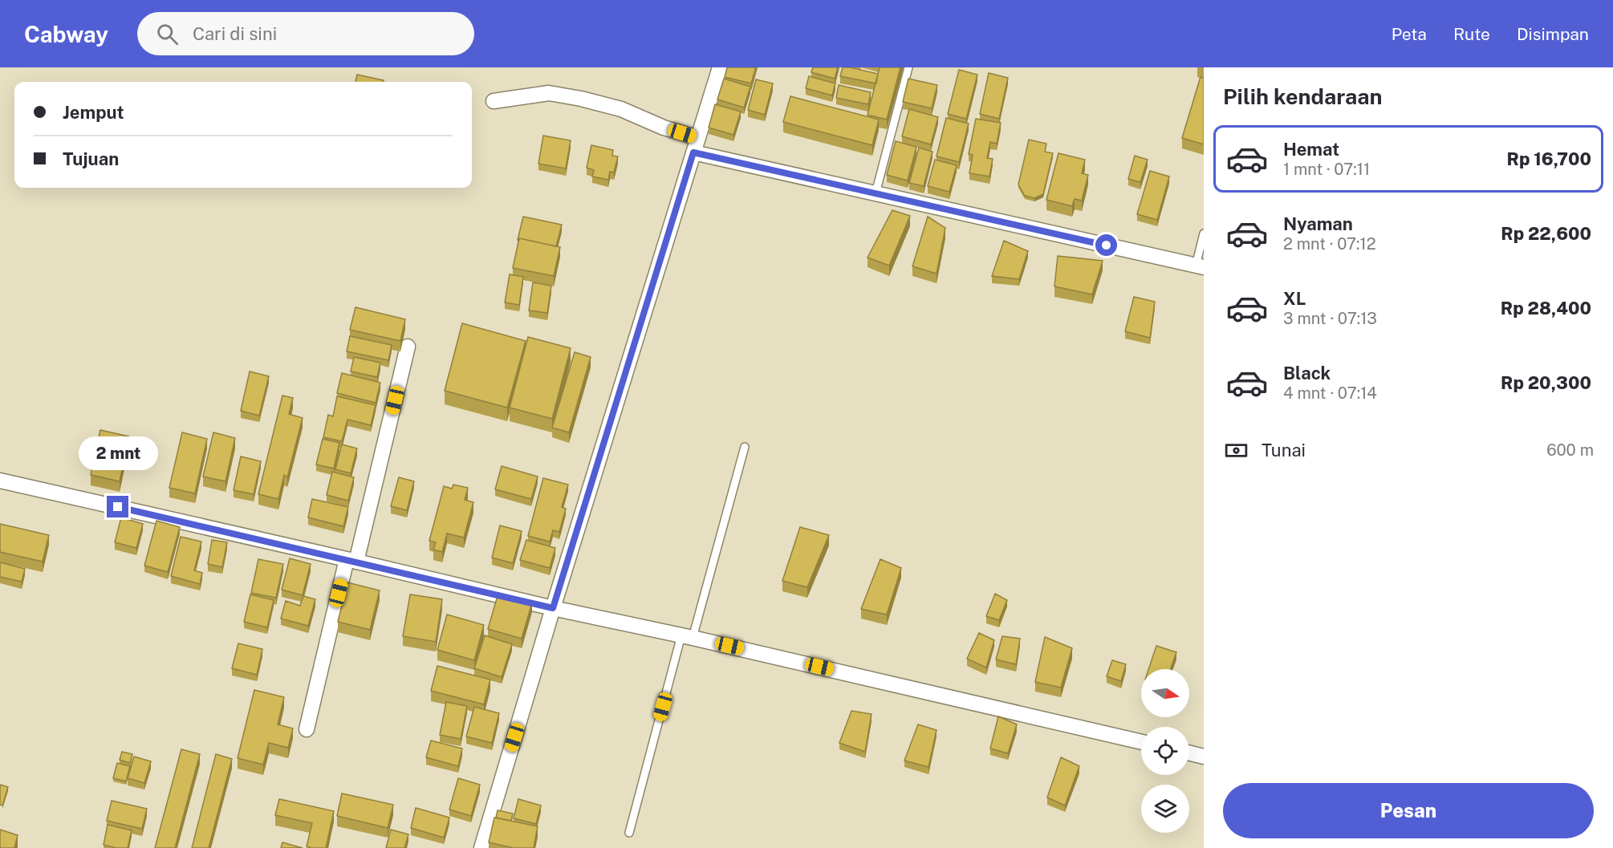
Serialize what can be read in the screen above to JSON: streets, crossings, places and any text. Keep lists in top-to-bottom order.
{
  "north": "right",
  "page": {
    "header": "Cabway",
    "search": "Cari di sini",
    "nav": ["Peta", "Rute", "Disimpan"],
    "heading": "Pilih kendaraan",
    "banner": ["Jemput", "Tujuan"],
    "list": [
      {
        "name": "Hemat",
        "note": "1 mnt · 07:11",
        "value": "Rp 16,700"
      },
      {
        "name": "Nyaman",
        "note": "2 mnt · 07:12",
        "value": "Rp 22,600"
      },
      {
        "name": "XL",
        "note": "3 mnt · 07:13",
        "value": "Rp 28,400"
      },
      {
        "name": "Black",
        "note": "4 mnt · 07:14",
        "value": "Rp 20,300"
      }
    ],
    "pay": ["Tunai", "600 m"],
    "bubble": "2 mnt",
    "buttons": "Pesan"
  }
}
